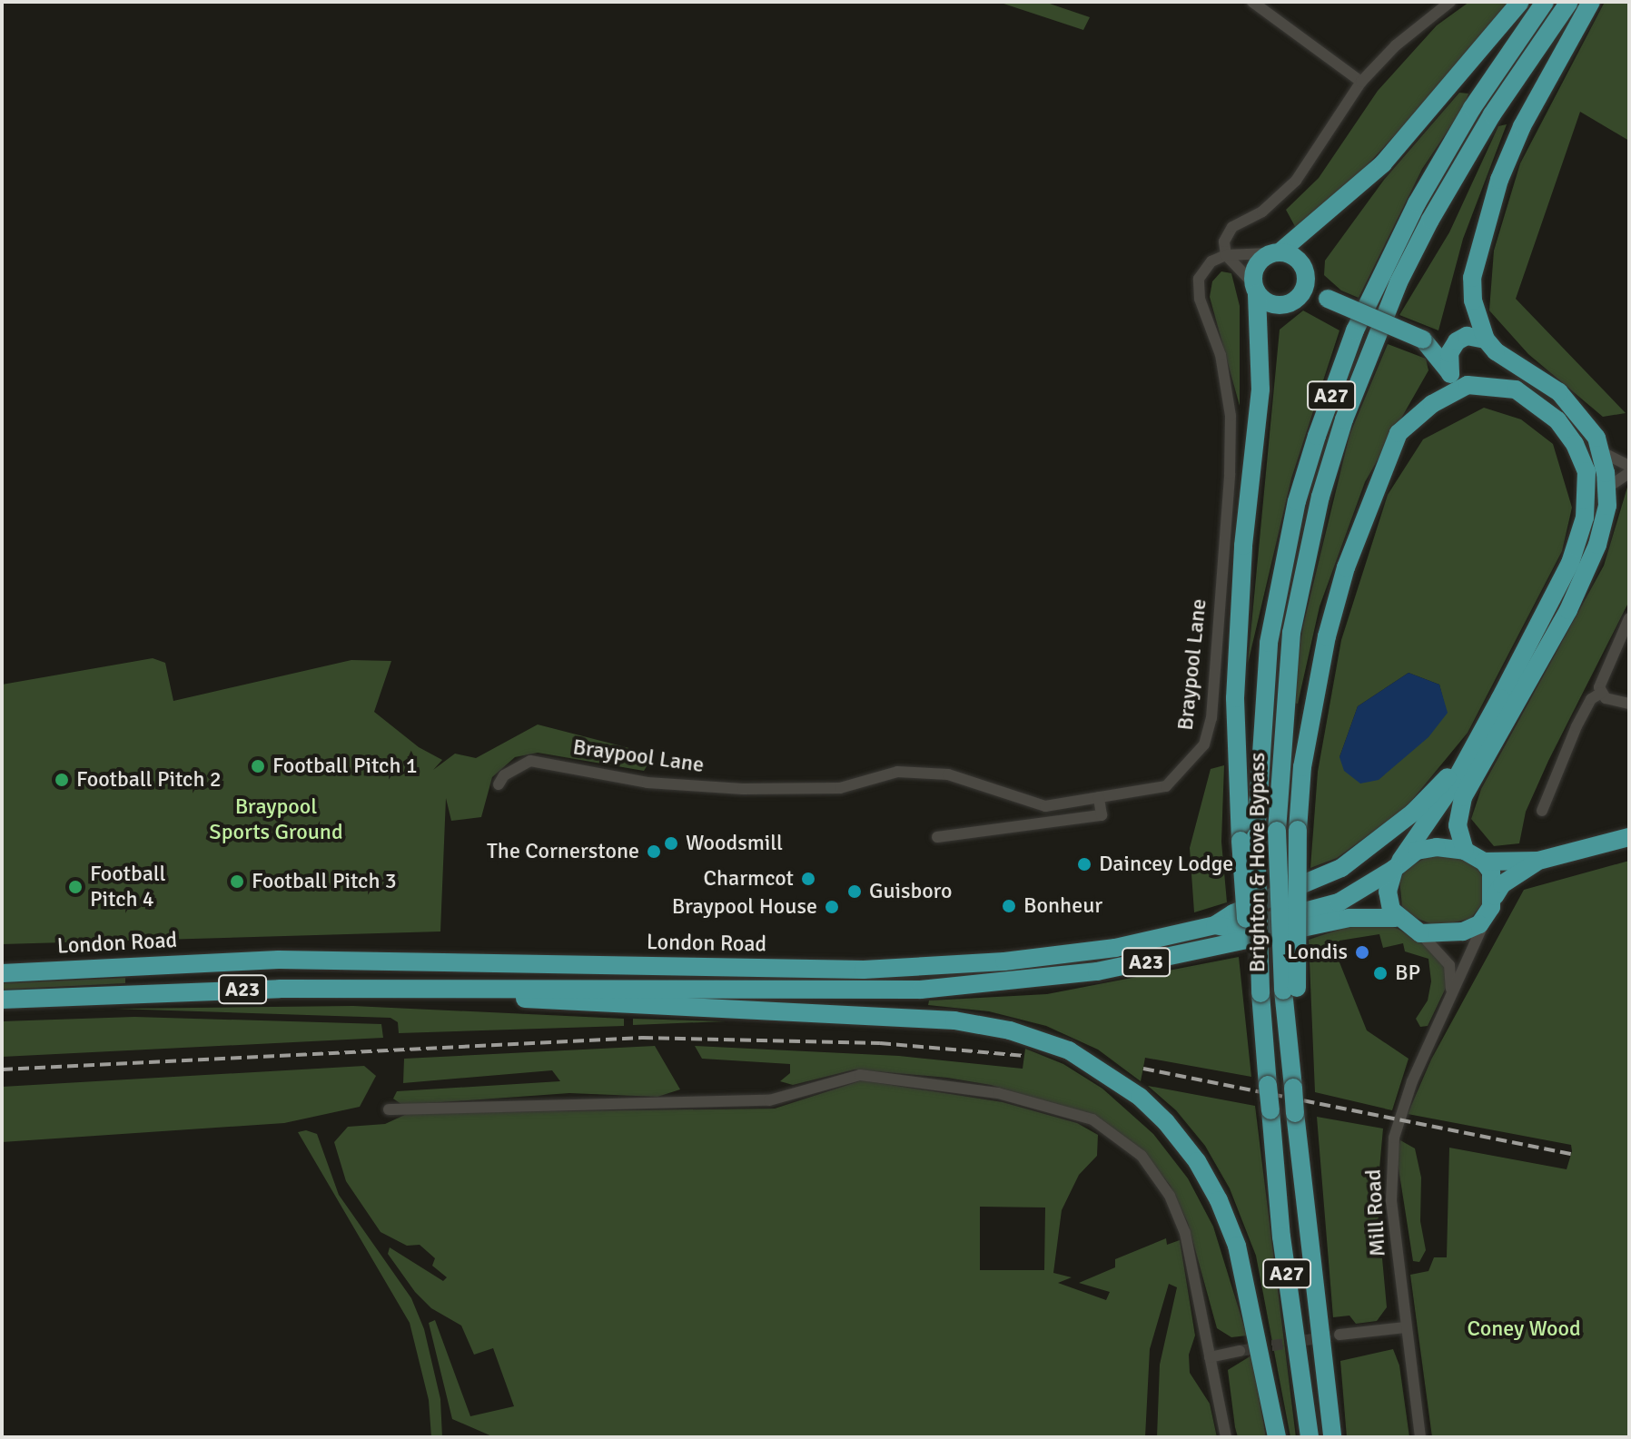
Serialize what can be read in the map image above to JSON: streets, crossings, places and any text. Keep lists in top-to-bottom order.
{
  "streets": {
    "highway": [
      "A27",
      "Brighton & Hove Bypass",
      "London Road",
      "A23"
    ],
    "street": ["Braypool Lane", "Mill Road"]
  },
  "crossings": [
    ["A27", "Brighton & Hove Bypass"],
    ["London Road", "Mill Road"]
  ],
  "parks": ["Braypool Sports Ground", "Coney Wood"],
  "places": [
    "Football Pitch 1",
    "Football Pitch 2",
    "Woodsmill",
    "The Cornerstone",
    "Daincey Lodge",
    "Charmcot",
    "Football Pitch 3",
    "Football Pitch 4",
    "Guisboro",
    "Bonheur",
    "Braypool House",
    "Londis",
    "BP"
  ]
}
